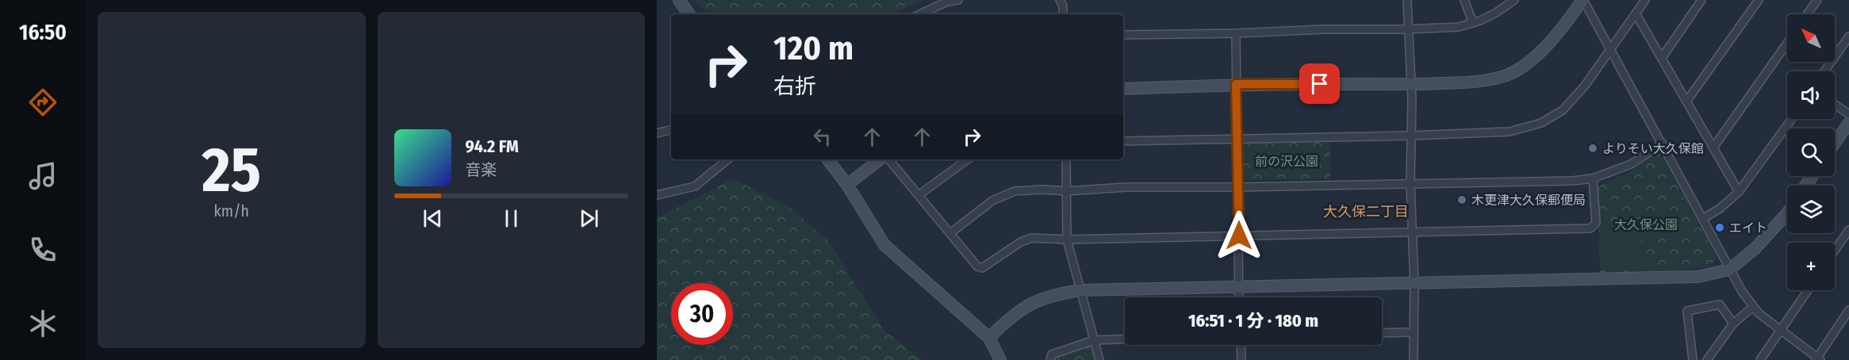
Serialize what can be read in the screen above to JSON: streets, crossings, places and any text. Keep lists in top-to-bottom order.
{
  "districts": ["大久保二丁目"],
  "parks": ["前の沢公園", "大久保公園"],
  "places": ["よりそい大久保館", "木更津大久保郵便局", "エイト"],
  "north": "top left",
  "page": {
    "tabs": "16:50",
    "tile": ["25", "km/h"],
    "map_buttons": "+",
    "turn": ["120 m", "右折"],
    "song": ["94.2 FM", "音楽"],
    "limit": "30",
    "trip": "16:51 · 1 分 · 180 m"
  }
}
